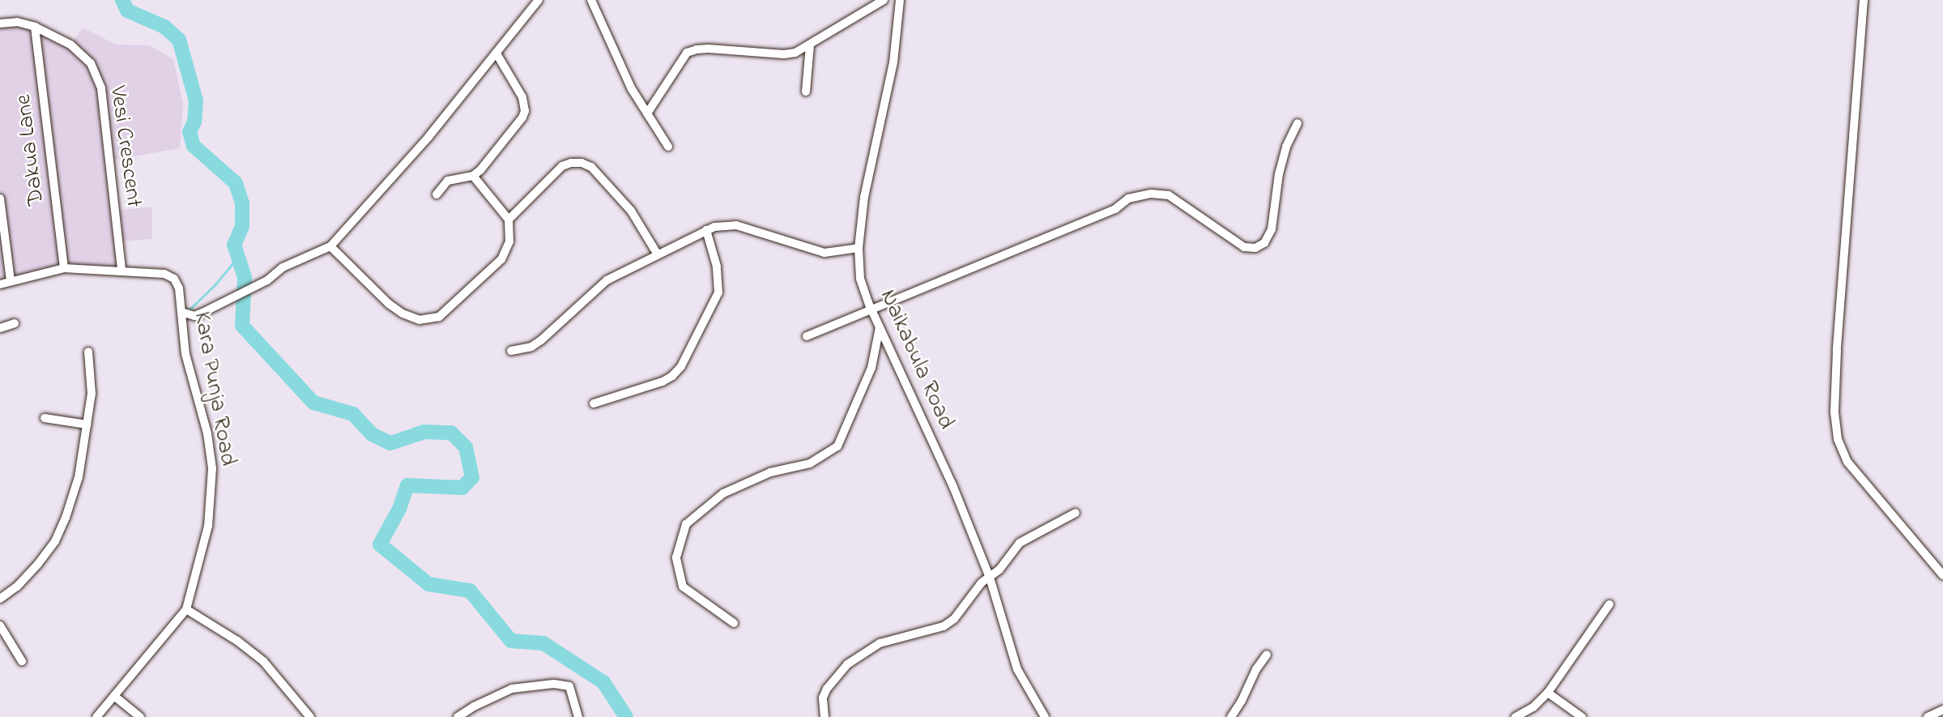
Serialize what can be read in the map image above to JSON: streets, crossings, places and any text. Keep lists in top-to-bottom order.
{
  "streets": {
    "street": [
      "Vesi Crescent",
      "Dakua Lane",
      "Naikabula Road",
      "Kara Punja Road"
    ]
  },
  "crossings": [
    ["Vesi Crescent", "Dakua Lane"],
    ["Vesi Crescent", "Kara Punja Road"],
    ["Dakua Lane", "Kara Punja Road"]
  ]
}
